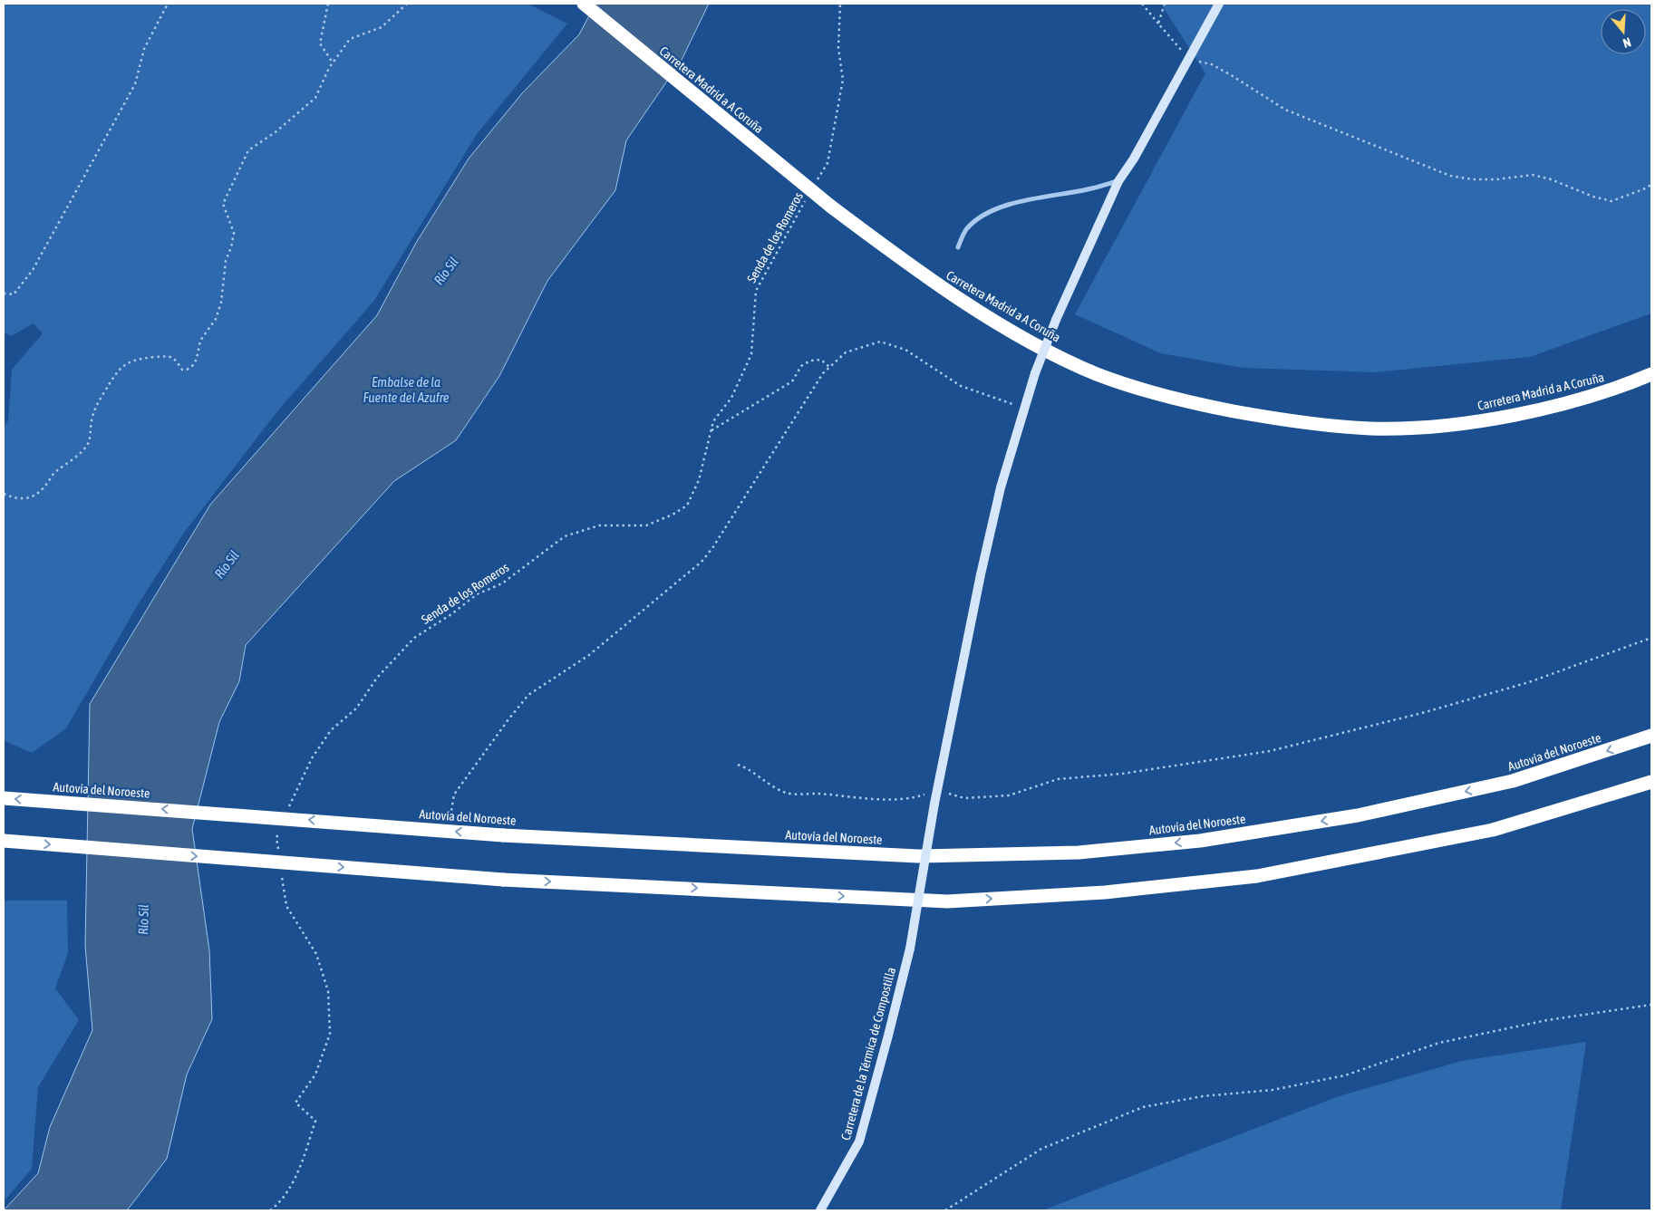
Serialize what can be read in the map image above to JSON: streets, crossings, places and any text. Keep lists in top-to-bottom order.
{
  "streets": {
    "highway": ["Carretera Madrid a A Coruña", "Autovía del Noroeste"],
    "street": ["Carretera de la Térmica de Compostilla"],
    "path": ["Senda de los Romeros"]
  },
  "water": ["Río Sil", "Embalse de la Fuente del Azufre"],
  "north": "bottom"
}
